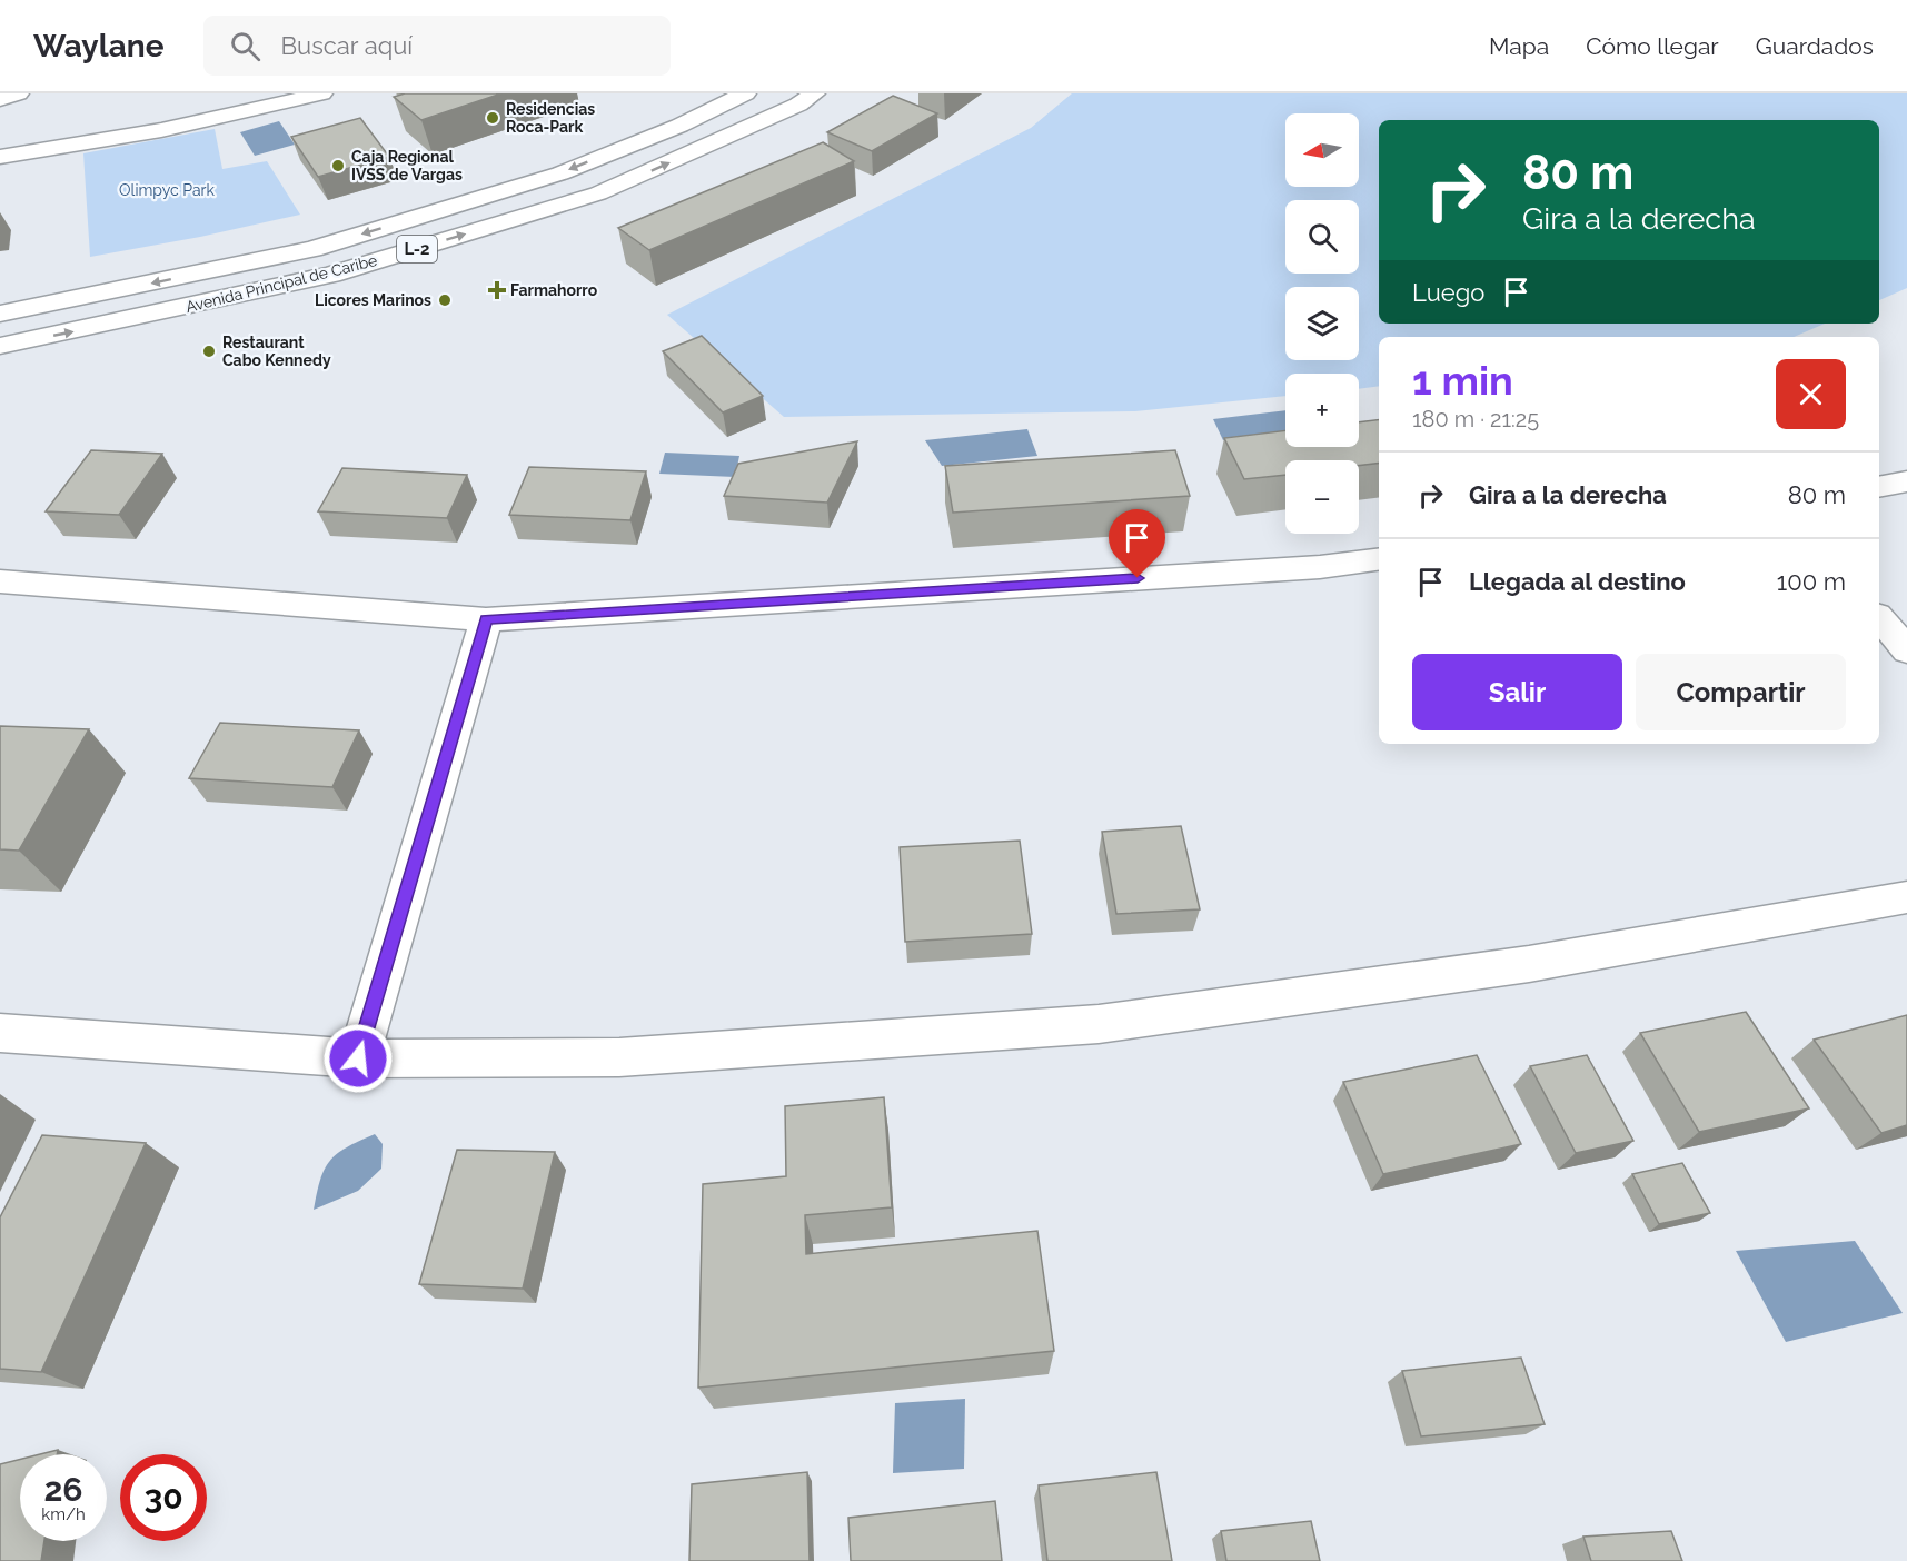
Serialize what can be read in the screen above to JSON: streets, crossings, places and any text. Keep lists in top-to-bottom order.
{
  "streets": {
    "street": ["L-2", "Avenida Principal de Caribe"]
  },
  "parks": ["Olimpyc Park"],
  "places": {
    "other": [
      "Residencias Roca-Park",
      "Caja Regional IVSS de Vargas",
      "Licores Marinos",
      "Restaurant Cabo Kennedy"
    ],
    "health": ["Farmahorro"]
  },
  "north": "left",
  "page": {
    "header": "Waylane",
    "search": "Buscar aquí",
    "nav": ["Mapa", "Cómo llegar", "Guardados"],
    "map_buttons": ["+", "−"],
    "turn": ["80 m", "Gira a la derecha"],
    "then": "Luego",
    "heading": ["1 min", "180 m · 21:25"],
    "list": [
      {
        "name": "Gira a la derecha",
        "value": "80 m"
      },
      {
        "name": "Llegada al destino",
        "value": "100 m"
      }
    ],
    "buttons": ["Salir", "Compartir"],
    "speed": "26 km/h",
    "limit": "30"
  }
}
